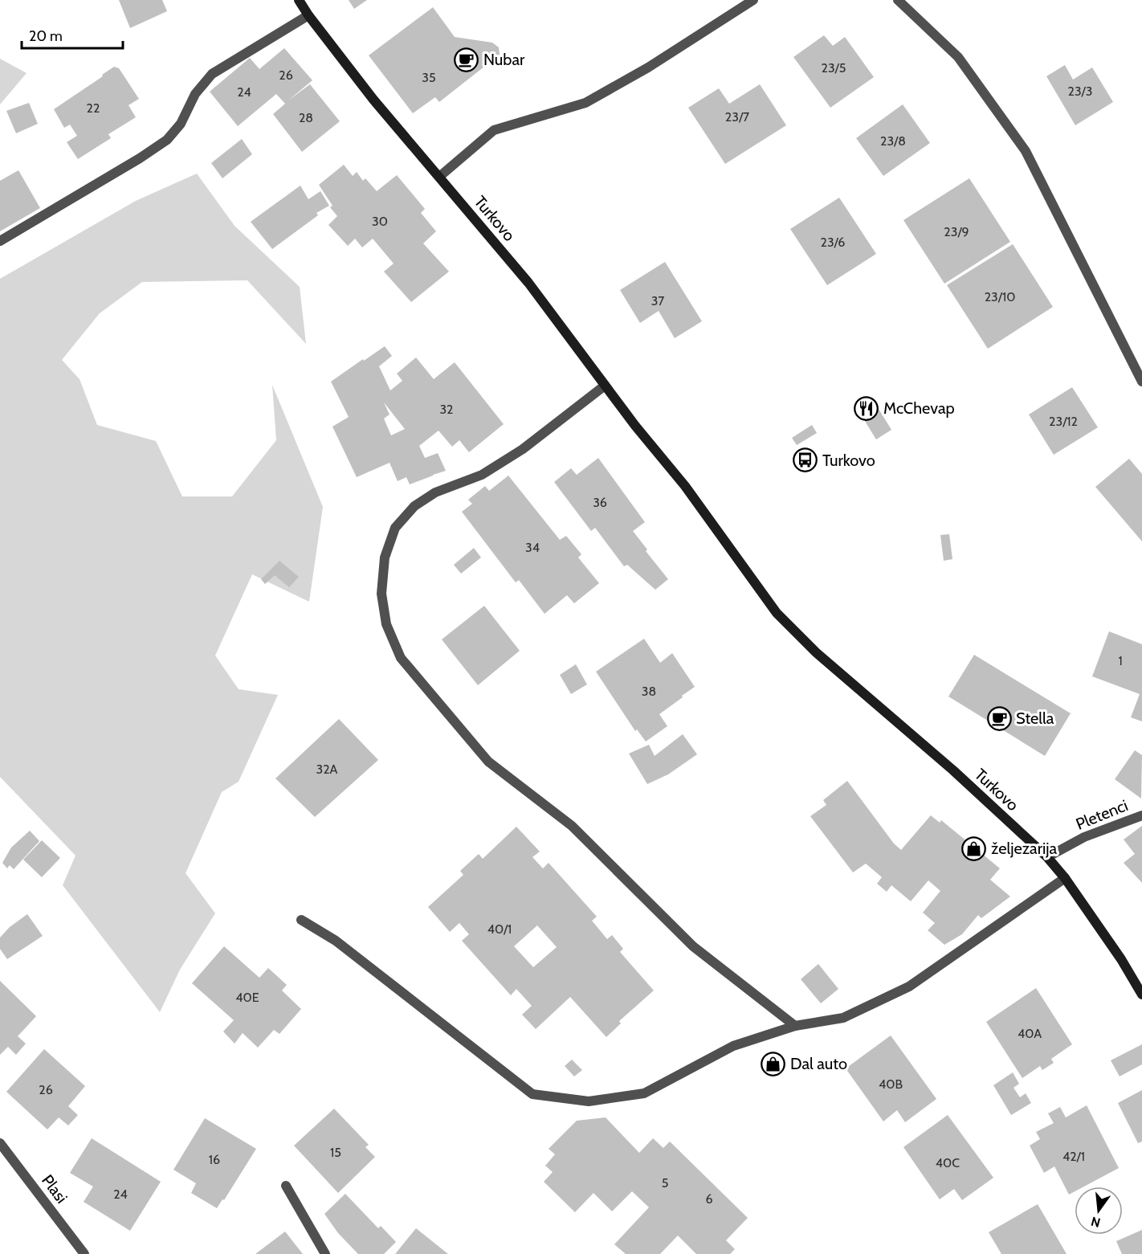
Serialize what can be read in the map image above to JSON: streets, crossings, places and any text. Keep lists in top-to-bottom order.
{
  "streets": {
    "main road": ["Turkovo"],
    "street": ["Pletenci", "Plasi"]
  },
  "crossings": [
    ["Turkovo", "Pletenci"]
  ],
  "places": {
    "cafe": ["Nubar", "Stella"],
    "restaurant": ["McChevap"],
    "bus stop": ["Turkovo"],
    "shop": ["željezarija", "Dal auto"]
  },
  "house_numbers": [
    "23/5",
    "26",
    "35",
    "23/3",
    "24",
    "22",
    "23/7",
    "28",
    "23/8",
    "30",
    "23/9",
    "23/6",
    "23/10",
    "37",
    "32",
    "23/12",
    "36",
    "34",
    "1",
    "38",
    "32A",
    "40/1",
    "40E",
    "40A",
    "40B",
    "26",
    "15",
    "42/1",
    "16",
    "40C",
    "5",
    "24",
    "6"
  ],
  "scale_bar": "20 m",
  "north": "bottom"
}
